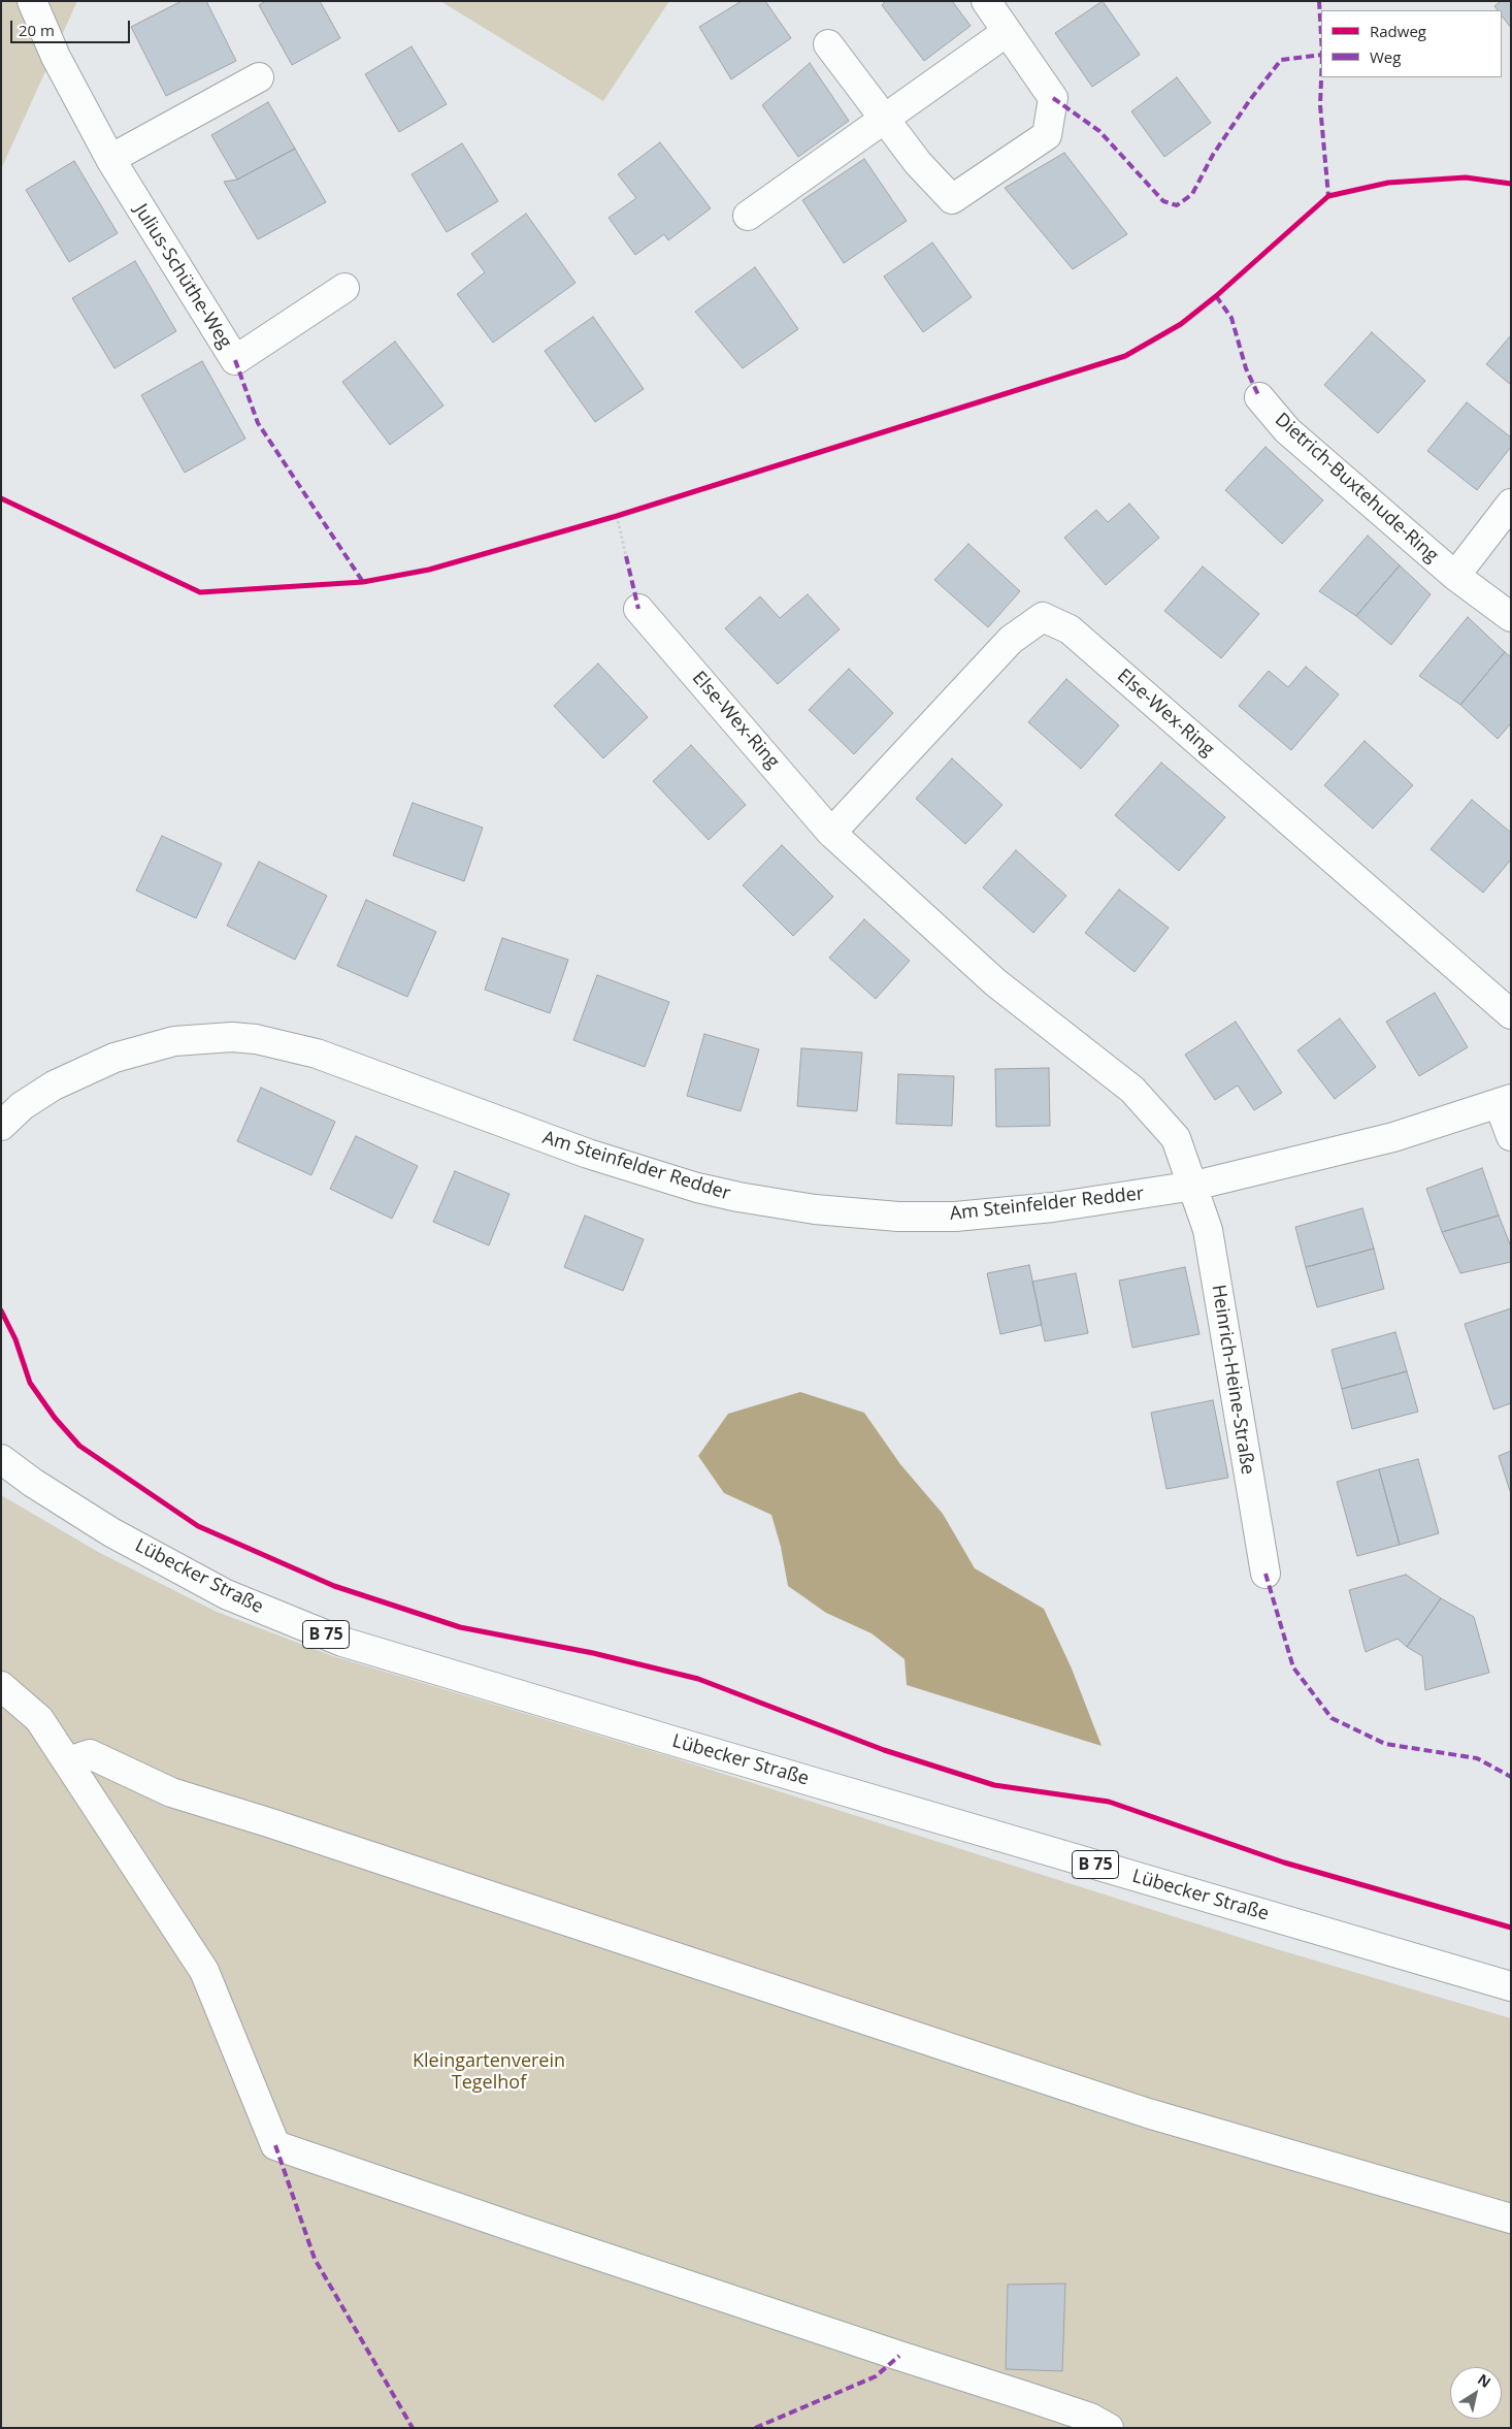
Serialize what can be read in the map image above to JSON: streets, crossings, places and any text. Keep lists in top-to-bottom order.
{
  "streets": {
    "street": [
      "Julius-Schüthe-Weg",
      "Dietrich-Buxtehude-Ring",
      "Else-Wex-Ring",
      "Am Steinfelder Redder",
      "Heinrich-Heine-Straße",
      "Lübecker Straße",
      "B 75"
    ]
  },
  "crossings": [
    ["Else-Wex-Ring", "Am Steinfelder Redder"],
    ["Else-Wex-Ring", "Heinrich-Heine-Straße"],
    ["Am Steinfelder Redder", "Heinrich-Heine-Straße"]
  ],
  "parks": ["Kleingartenverein Tegelhof"],
  "legend": ["Radweg", "Weg"],
  "scale_bar": "20 m",
  "north": "top right"
}
